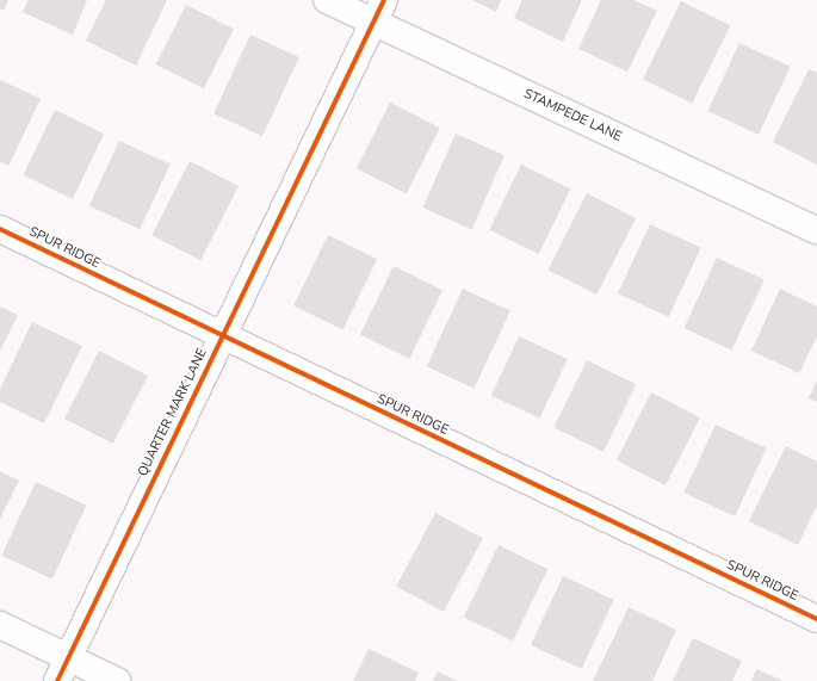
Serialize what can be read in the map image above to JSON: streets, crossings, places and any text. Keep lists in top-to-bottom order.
{
  "streets": {
    "street": ["STAMPEDE LANE", "SPUR RIDGE", "QUARTER MARK LANE"]
  },
  "crossings": [
    ["STAMPEDE LANE", "QUARTER MARK LANE"],
    ["SPUR RIDGE", "QUARTER MARK LANE"]
  ]
}
